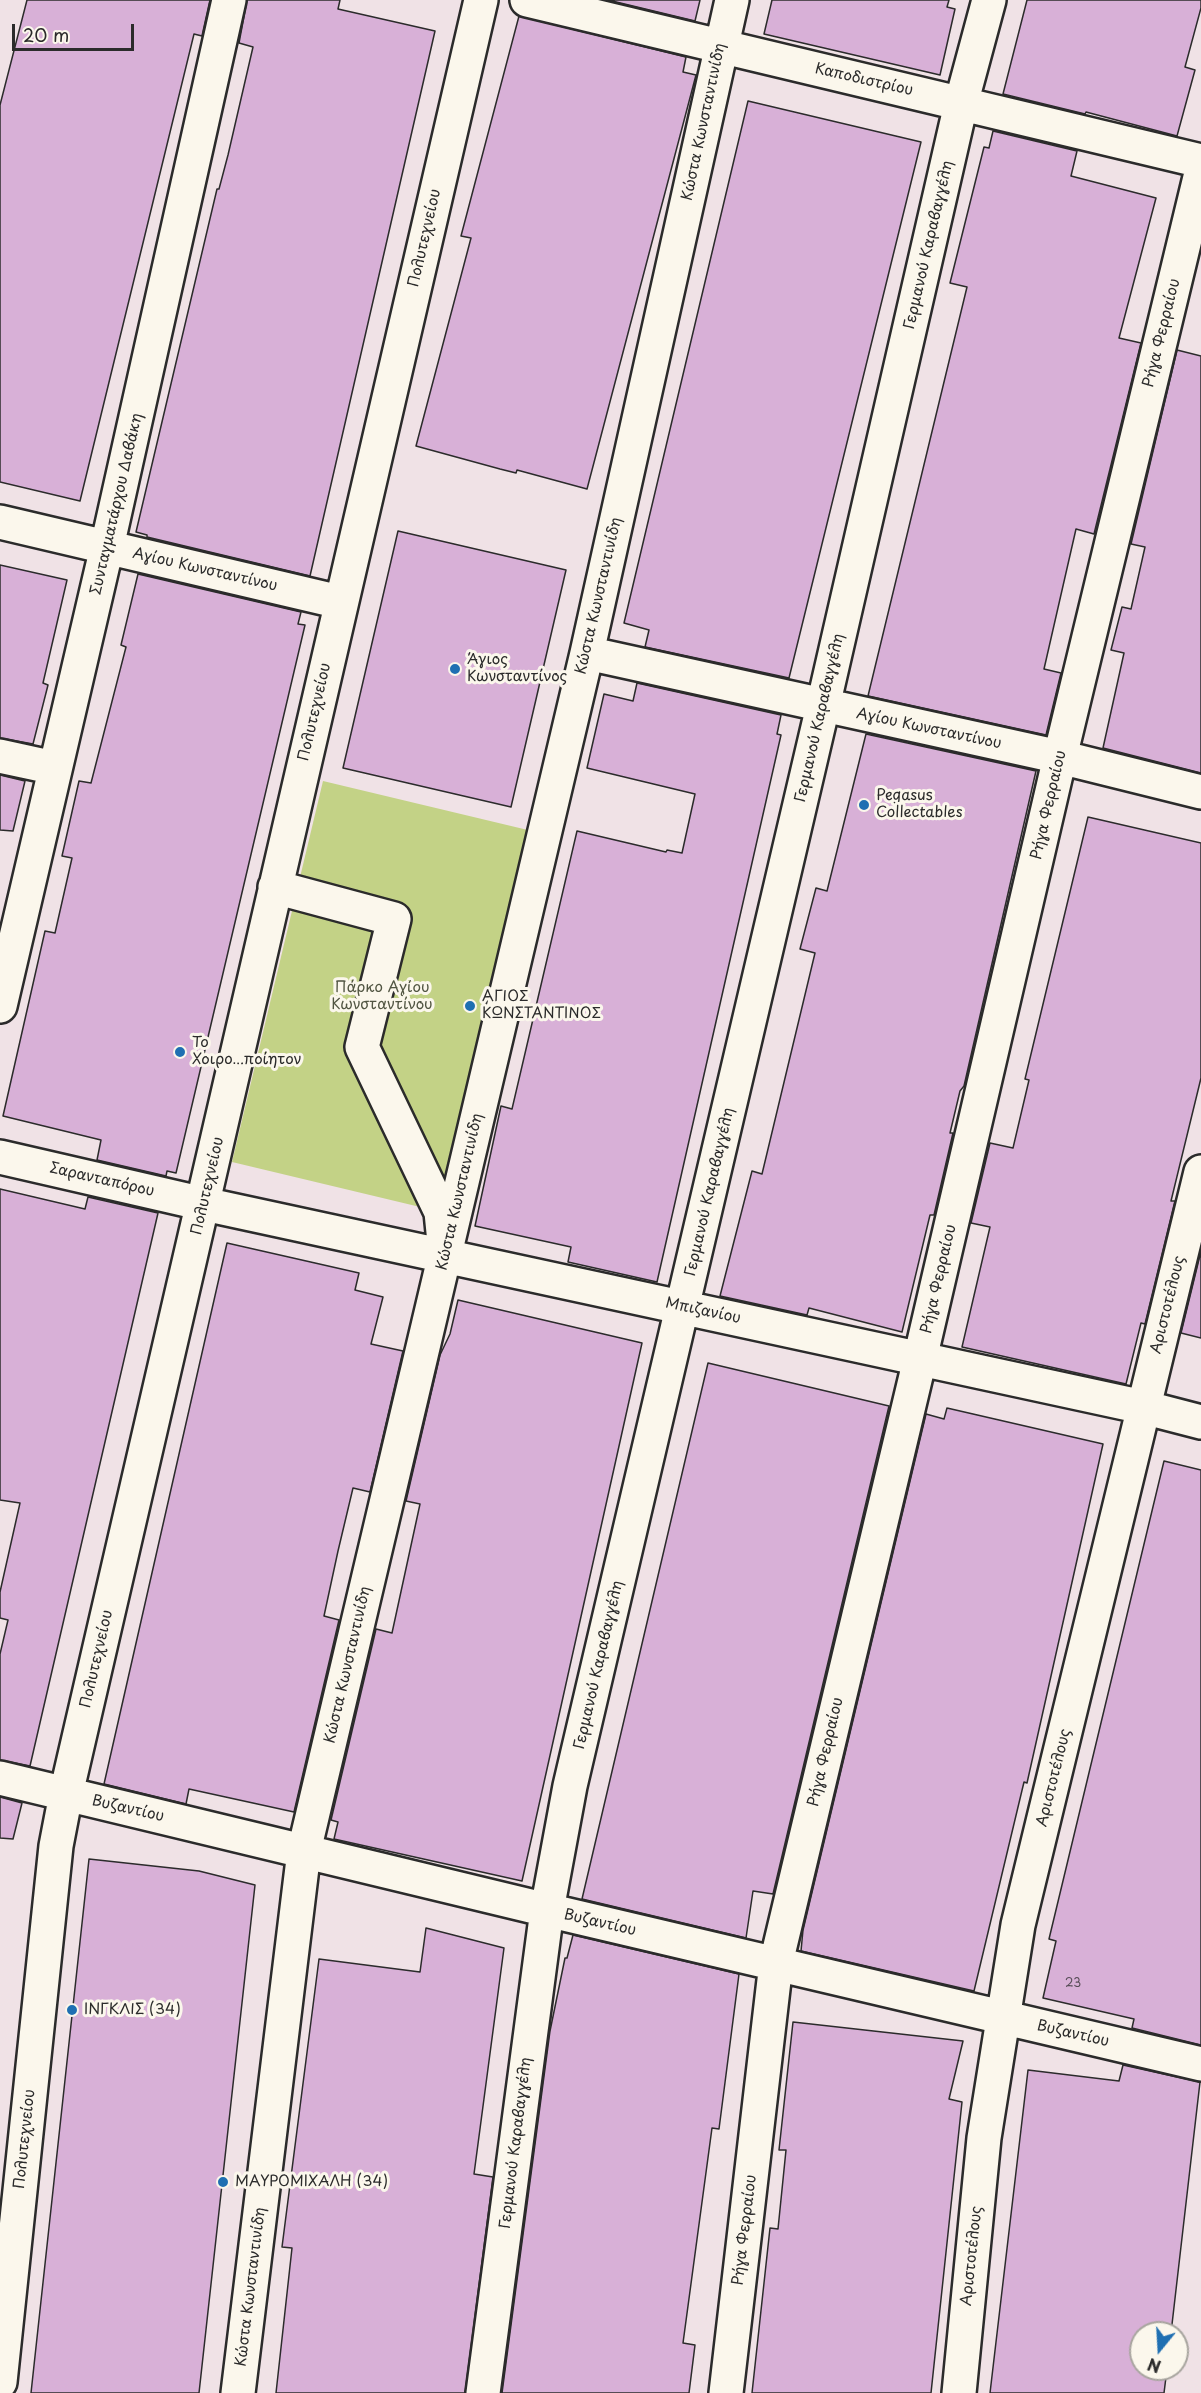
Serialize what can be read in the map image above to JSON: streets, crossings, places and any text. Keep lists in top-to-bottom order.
{
  "streets": {
    "street": [
      "Καποδιστρίου",
      "Κώστα Κωνσταντινίδη",
      "Πολυτεχνείου",
      "Γερμανού Καραβαγγέλη",
      "Ρήγα Φερραίου",
      "Συνταγματάρχου Δαβάκη",
      "Αγίου Κωνσταντίνου",
      "Σαρανταπόρου",
      "Αριστοτέλους",
      "Μπιζανίου",
      "Βυζαντίου"
    ]
  },
  "crossings": [
    ["Καποδιστρίου", "Κώστα Κωνσταντινίδη"],
    ["Καποδιστρίου", "Γερμανού Καραβαγγέλη"],
    ["Κώστα Κωνσταντινίδη", "Αγίου Κωνσταντίνου"],
    ["Κώστα Κωνσταντινίδη", "Μπιζανίου"],
    ["Κώστα Κωνσταντινίδη", "Βυζαντίου"],
    ["Πολυτεχνείου", "Αγίου Κωνσταντίνου"],
    ["Πολυτεχνείου", "Σαρανταπόρου"],
    ["Πολυτεχνείου", "Μπιζανίου"],
    ["Πολυτεχνείου", "Βυζαντίου"],
    ["Γερμανού Καραβαγγέλη", "Αγίου Κωνσταντίνου"],
    ["Γερμανού Καραβαγγέλη", "Μπιζανίου"],
    ["Γερμανού Καραβαγγέλη", "Βυζαντίου"],
    ["Ρήγα Φερραίου", "Αγίου Κωνσταντίνου"],
    ["Ρήγα Φερραίου", "Μπιζανίου"],
    ["Ρήγα Φερραίου", "Βυζαντίου"],
    ["Συνταγματάρχου Δαβάκη", "Αγίου Κωνσταντίνου"],
    ["Σαρανταπόρου", "Μπιζανίου"],
    ["Αριστοτέλους", "Μπιζανίου"],
    ["Αριστοτέλους", "Βυζαντίου"]
  ],
  "parks": ["Πάρκο Αγίου Κωνσταντίνου"],
  "places": [
    "Άγιος Κωνσταντίνος",
    "Pegasus Collectables",
    "ΑΓΙΟΣ ΚΩΝΣΤΑΝΤΙΝΟΣ",
    "Το Χοιρο...ποίητον",
    "ΙΝΓΚΛΙΣ (34)",
    "ΜΑΥΡΟΜΙΧΑΛΗ (34)"
  ],
  "house_numbers": ["23"],
  "scale_bar": "20 m",
  "north": "bottom"
}
